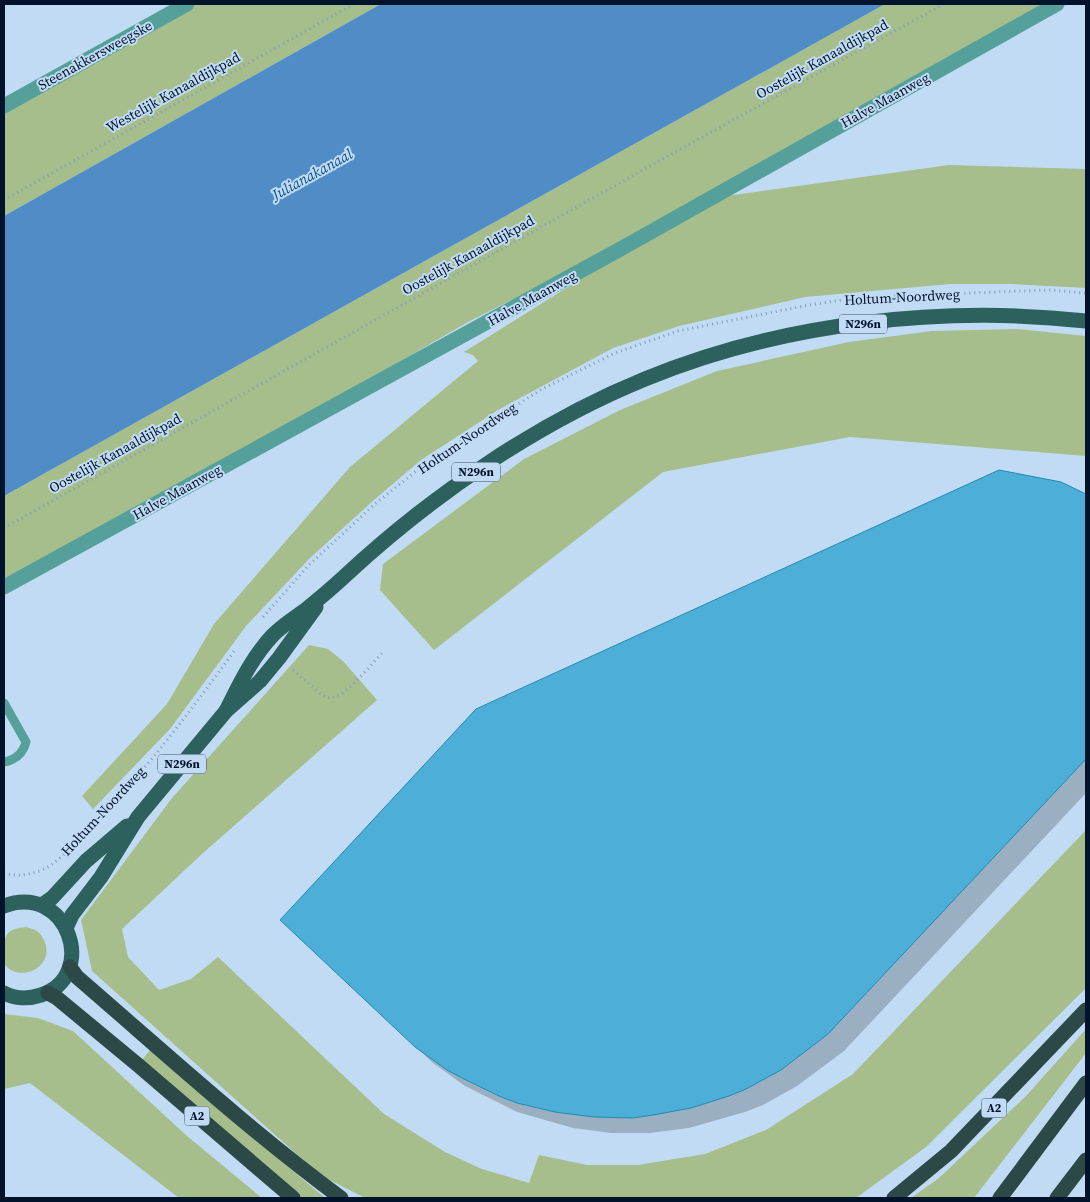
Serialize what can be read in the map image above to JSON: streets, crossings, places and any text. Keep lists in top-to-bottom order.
{
  "streets": {
    "highway": ["A2"],
    "main road": ["Holtum-Noordweg", "N296n"],
    "street": ["Steenakkersweegske", "Halve Maanweg"],
    "path": ["Oostelijk Kanaaldijkpad", "Westelijk Kanaaldijkpad"]
  },
  "water": ["Julianakanaal"]
}
